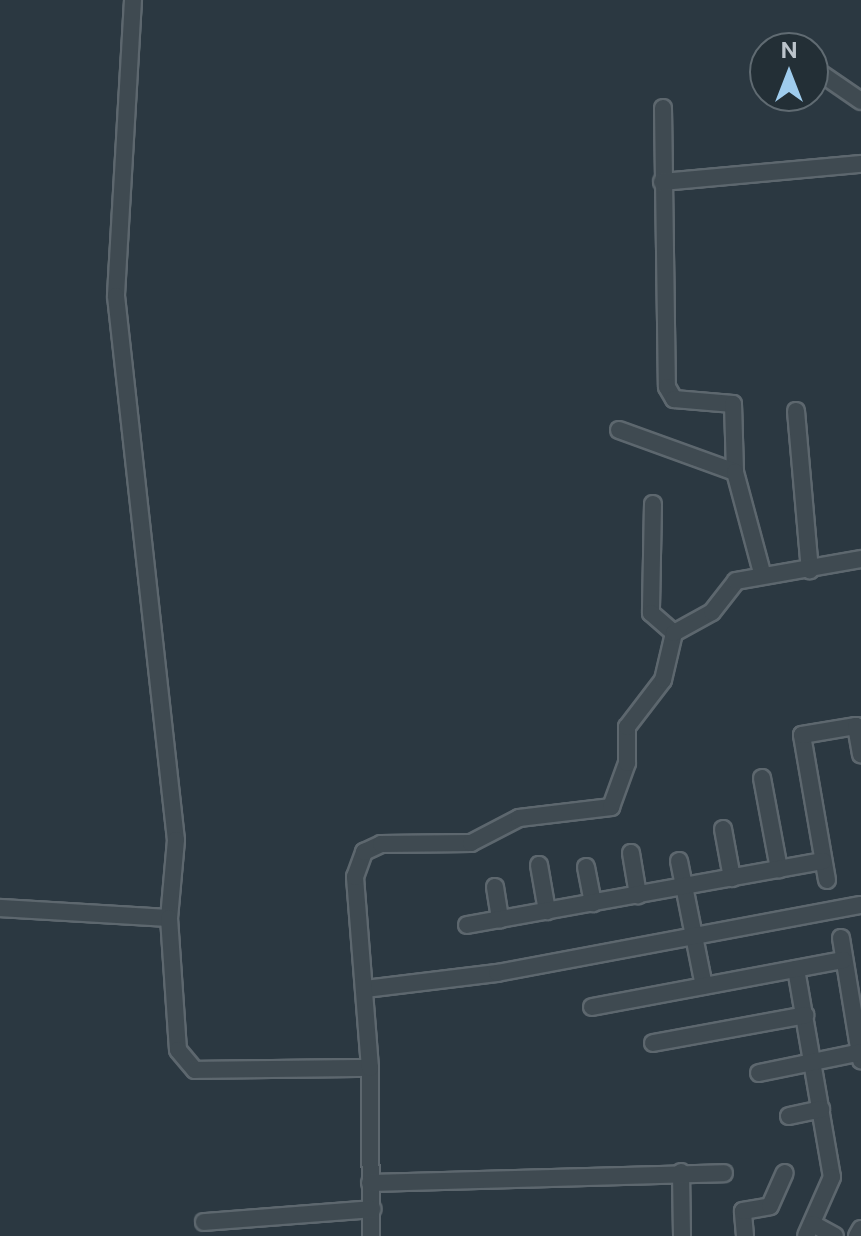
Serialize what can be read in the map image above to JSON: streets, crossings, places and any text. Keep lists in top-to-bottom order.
{
  "north": "top"
}
